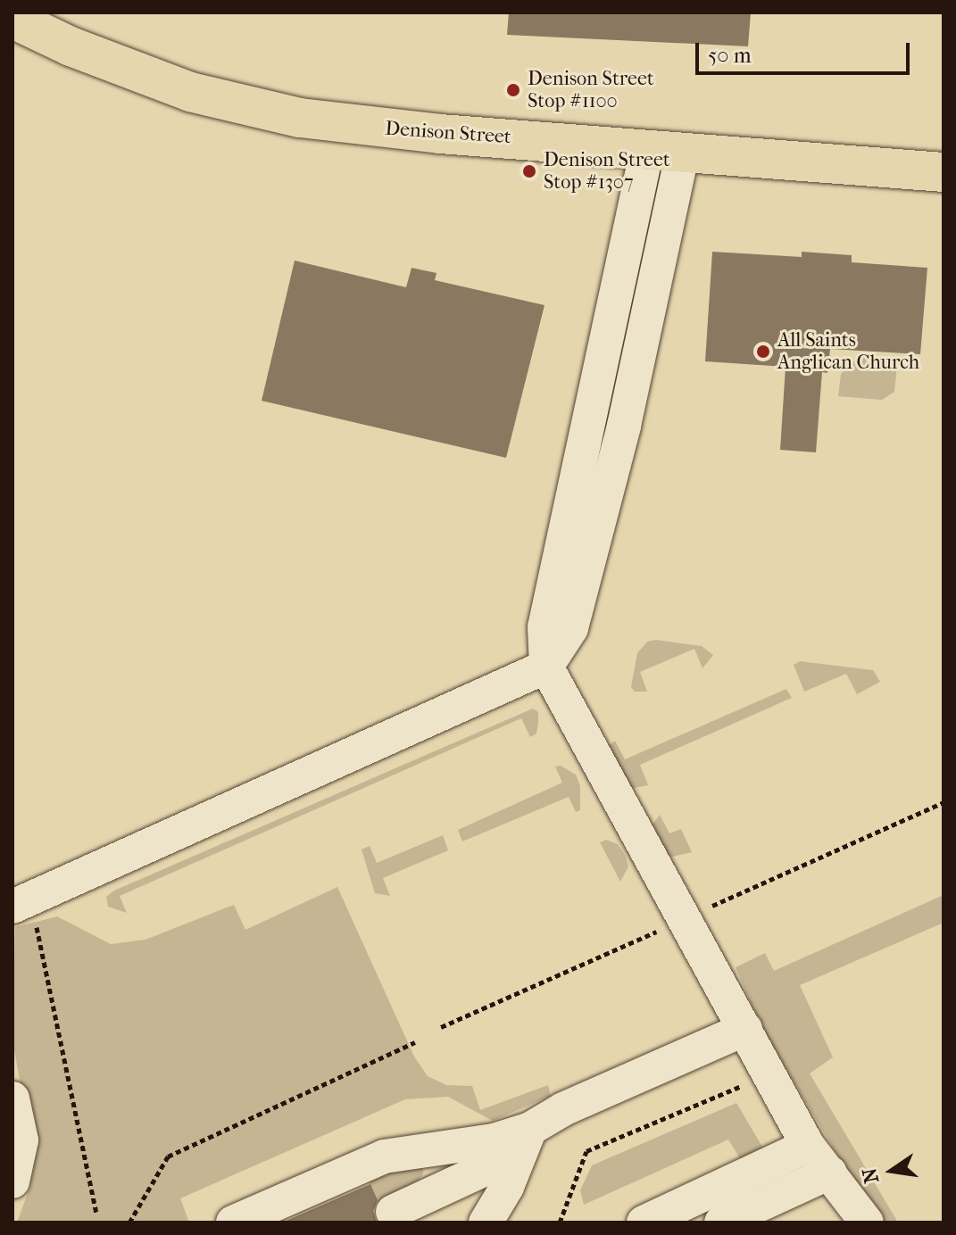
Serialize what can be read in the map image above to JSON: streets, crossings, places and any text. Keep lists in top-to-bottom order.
{
  "streets": {
    "main road": ["Denison Street"]
  },
  "places": ["Denison Street Stop #1100", "Denison Street Stop #1307", "All Saints Anglican Church"],
  "scale_bar": "50 m",
  "north": "left"
}
